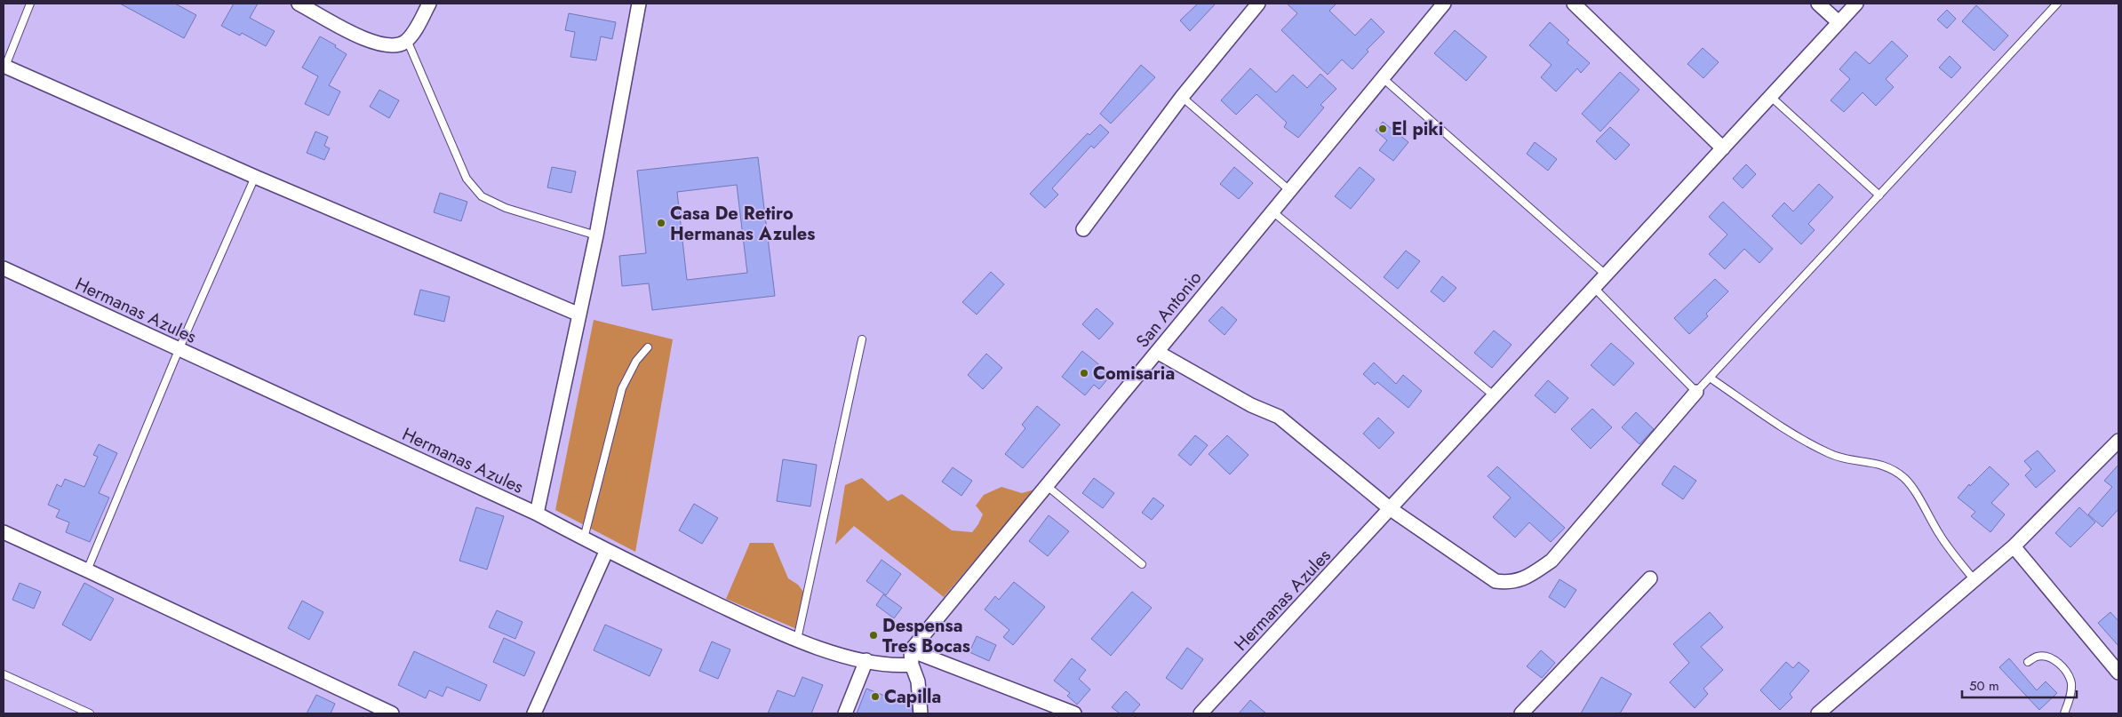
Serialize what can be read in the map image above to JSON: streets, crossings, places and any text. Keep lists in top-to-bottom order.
{
  "streets": {
    "street": ["San Antonio", "Hermanas Azules"]
  },
  "places": [
    "El piki",
    "Casa De Retiro Hermanas Azules",
    "Comisaria",
    "Despensa Tres Bocas",
    "Capilla"
  ],
  "scale_bar": "50 m"
}
